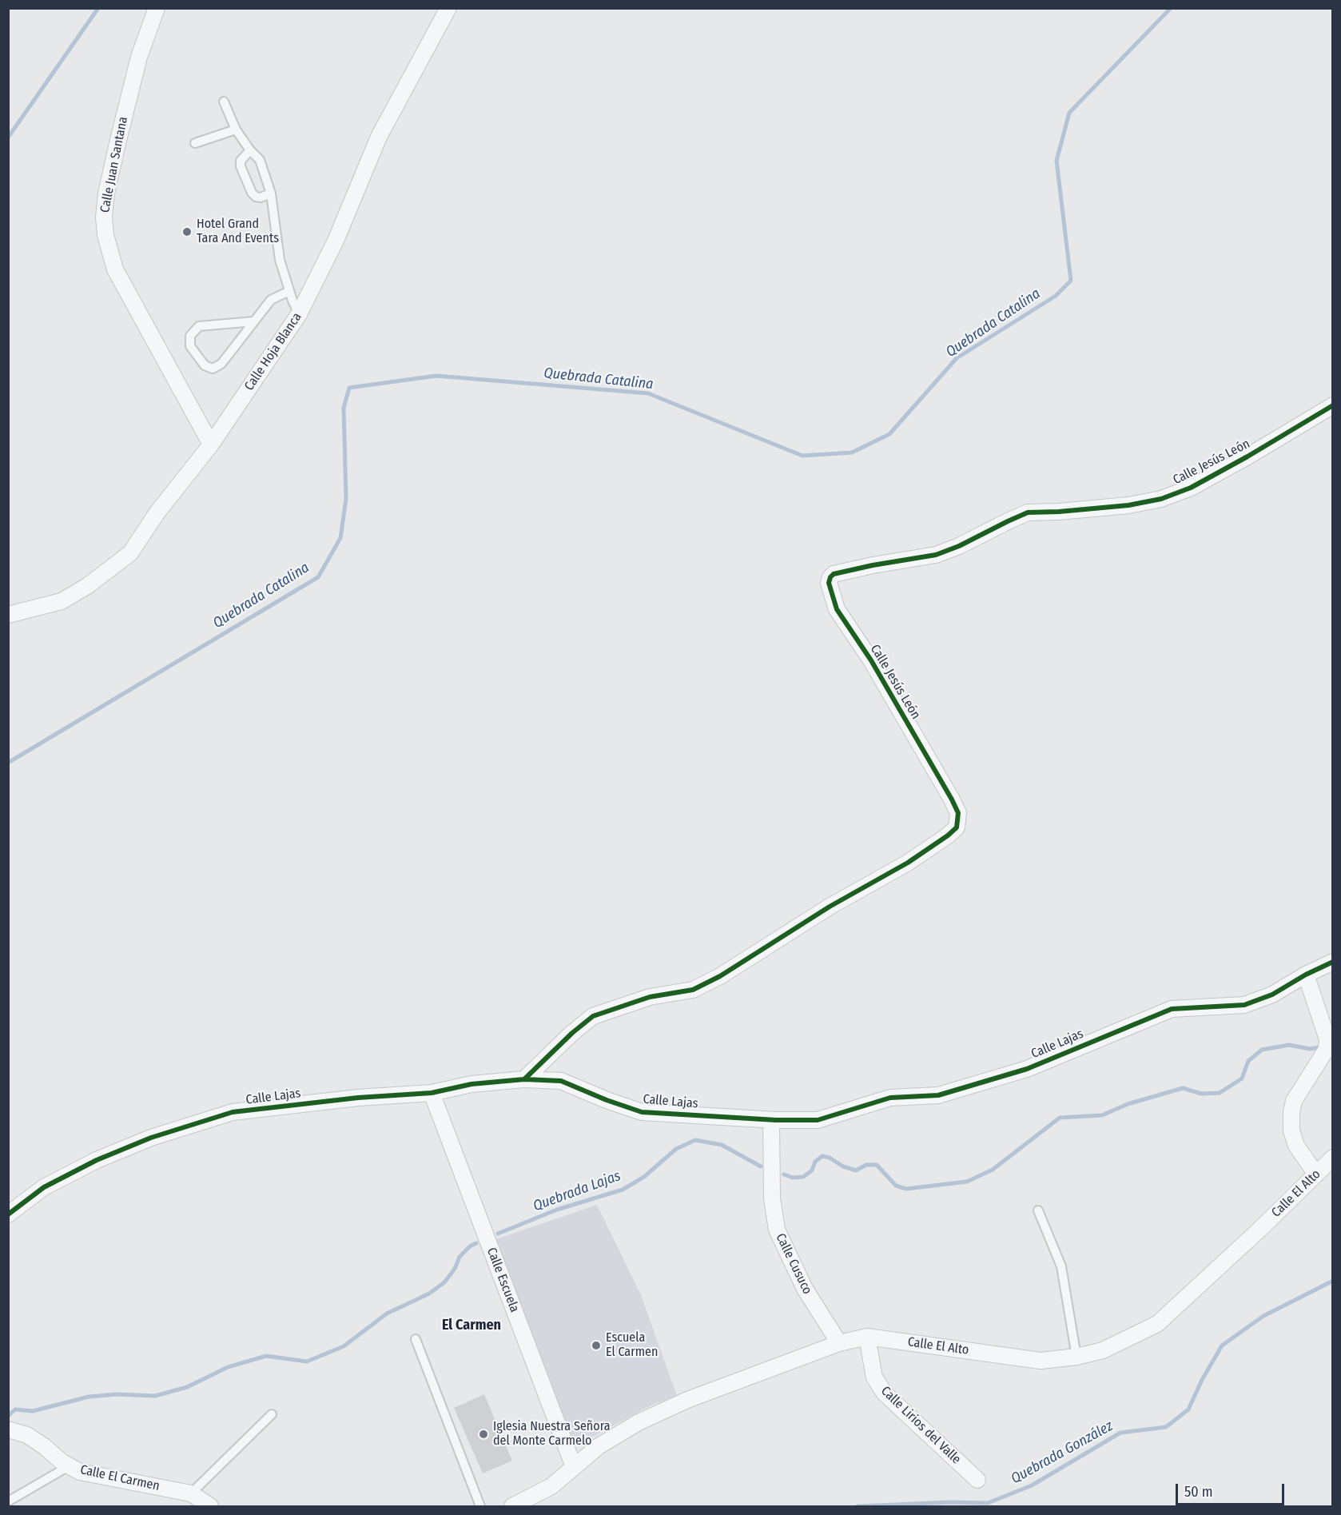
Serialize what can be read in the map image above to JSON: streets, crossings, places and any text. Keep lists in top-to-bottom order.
{
  "streets": {
    "street": [
      "Calle Juan Santana",
      "Calle Hoja Blanca",
      "Calle Jesús León",
      "Calle Lajas",
      "Calle El Alto",
      "Calle Cusuco",
      "Calle Escuela",
      "Calle Lirios del Valle",
      "Calle El Carmen"
    ]
  },
  "crossings": [
    ["Calle Juan Santana", "Calle Hoja Blanca"],
    ["Calle Jesús León", "Calle Lajas"],
    ["Calle Lajas", "Calle Cusuco"],
    ["Calle Lajas", "Calle Escuela"],
    ["Calle El Alto", "Calle Cusuco"],
    ["Calle El Alto", "Calle Escuela"],
    ["Calle El Alto", "Calle Lirios del Valle"]
  ],
  "districts": ["El Carmen"],
  "water": ["Quebrada Catalina", "Quebrada Lajas", "Quebrada González"],
  "places": ["Hotel Grand Tara And Events", "Escuela El Carmen", "Iglesia Nuestra Señora del Monte Carmelo"],
  "scale_bar": "50 m"
}
